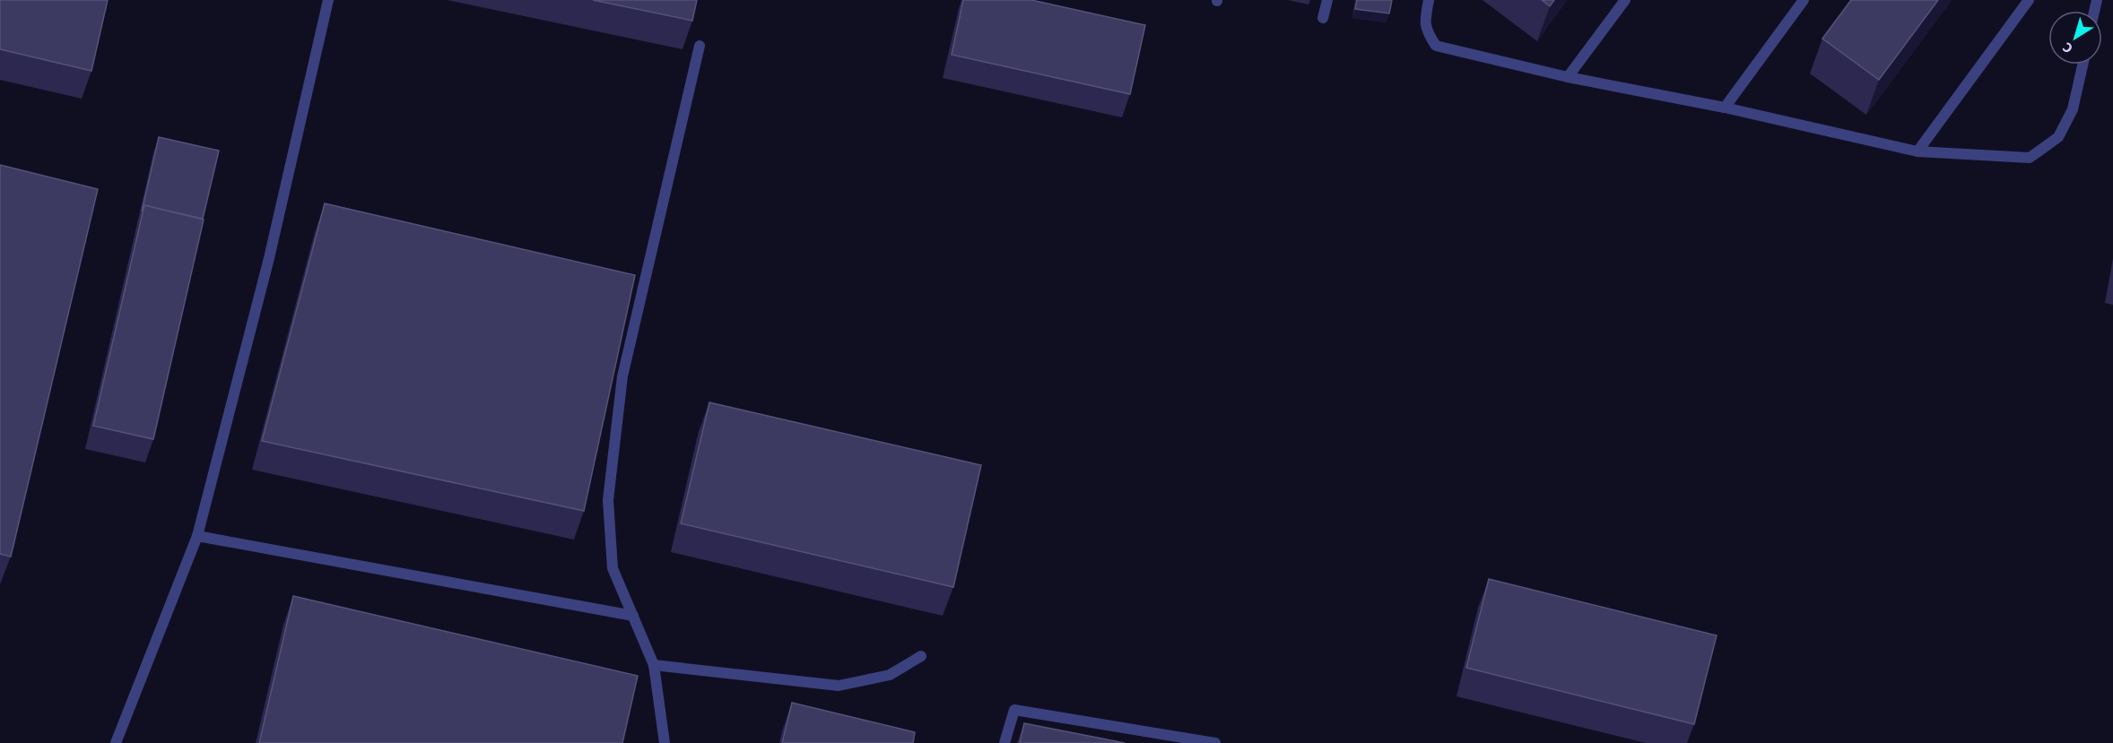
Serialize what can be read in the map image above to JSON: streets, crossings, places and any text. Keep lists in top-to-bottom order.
{
  "north": "bottom left"
}
